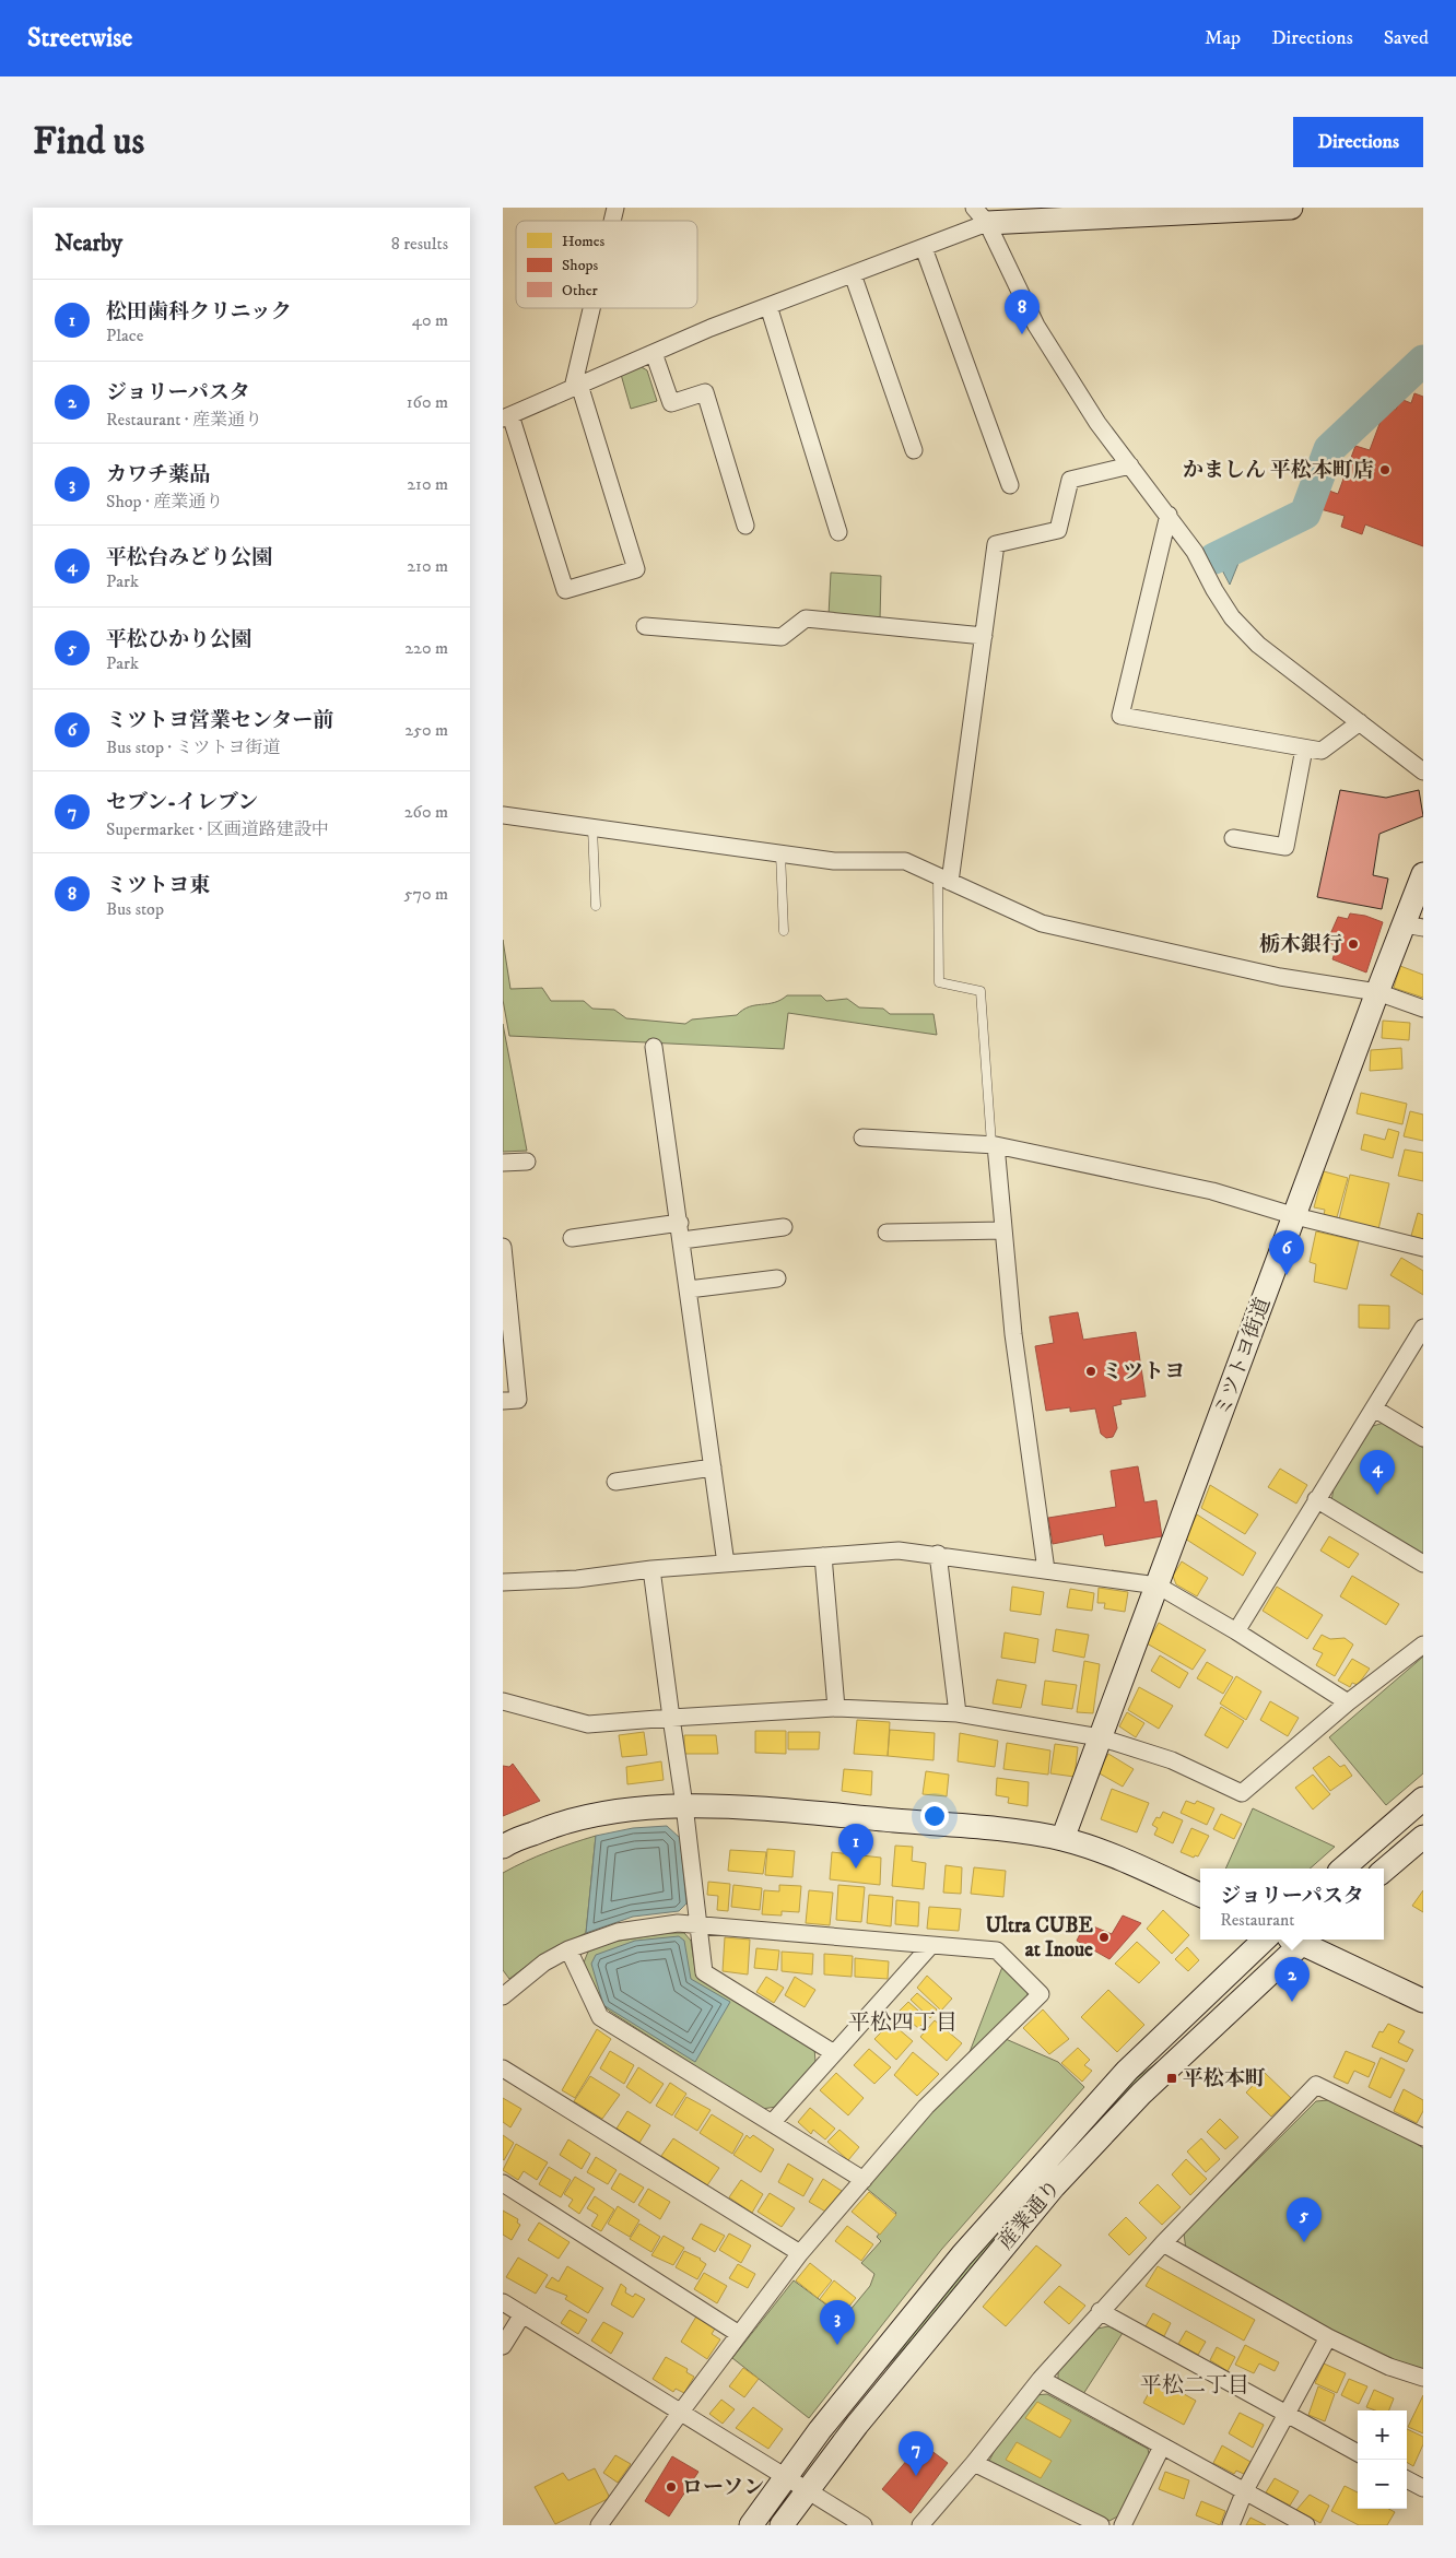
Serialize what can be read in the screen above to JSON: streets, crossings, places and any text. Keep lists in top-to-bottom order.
{
  "streets": {
    "street": ["ミツトヨ街道", "産業通り"]
  },
  "districts": ["平松四丁目", "平松二丁目"],
  "places": {
    "other": [
      "かましん 平松本町店",
      "栃木銀行",
      "ミツトヨ",
      "Ultra CUBE at Inoue",
      "ローソン"
    ],
    "transit": ["平松本町"]
  },
  "legend": ["Homes", "Shops", "Other"],
  "page": {
    "header": "Streetwise",
    "nav": ["Map", "Directions", "Saved"],
    "buttons": "Directions",
    "title": "Find us",
    "heading": ["Nearby", "8 results"],
    "list": [
      {
        "mark": "1",
        "name": "松田歯科クリニック",
        "note": "Place",
        "value": "40 m"
      },
      {
        "mark": "2",
        "name": "ジョリーパスタ",
        "note": "Restaurant · 産業通り",
        "value": "160 m"
      },
      {
        "mark": "3",
        "name": "カワチ薬品",
        "note": "Shop · 産業通り",
        "value": "210 m"
      },
      {
        "mark": "4",
        "name": "平松台みどり公園",
        "note": "Park",
        "value": "210 m"
      },
      {
        "mark": "5",
        "name": "平松ひかり公園",
        "note": "Park",
        "value": "220 m"
      },
      {
        "mark": "6",
        "name": "ミツトヨ営業センター前",
        "note": "Bus stop · ミツトヨ街道",
        "value": "250 m"
      },
      {
        "mark": "7",
        "name": "セブン-イレブン",
        "note": "Supermarket · 区画道路建設中",
        "value": "260 m"
      },
      {
        "mark": "8",
        "name": "ミツトヨ東",
        "note": "Bus stop",
        "value": "570 m"
      }
    ],
    "pins": [
      "8",
      "6",
      "4",
      "1",
      "2",
      "5",
      "3",
      "7"
    ],
    "popup": ["ジョリーパスタ", "Restaurant"],
    "map_buttons": ["+", "−"]
  }
}
